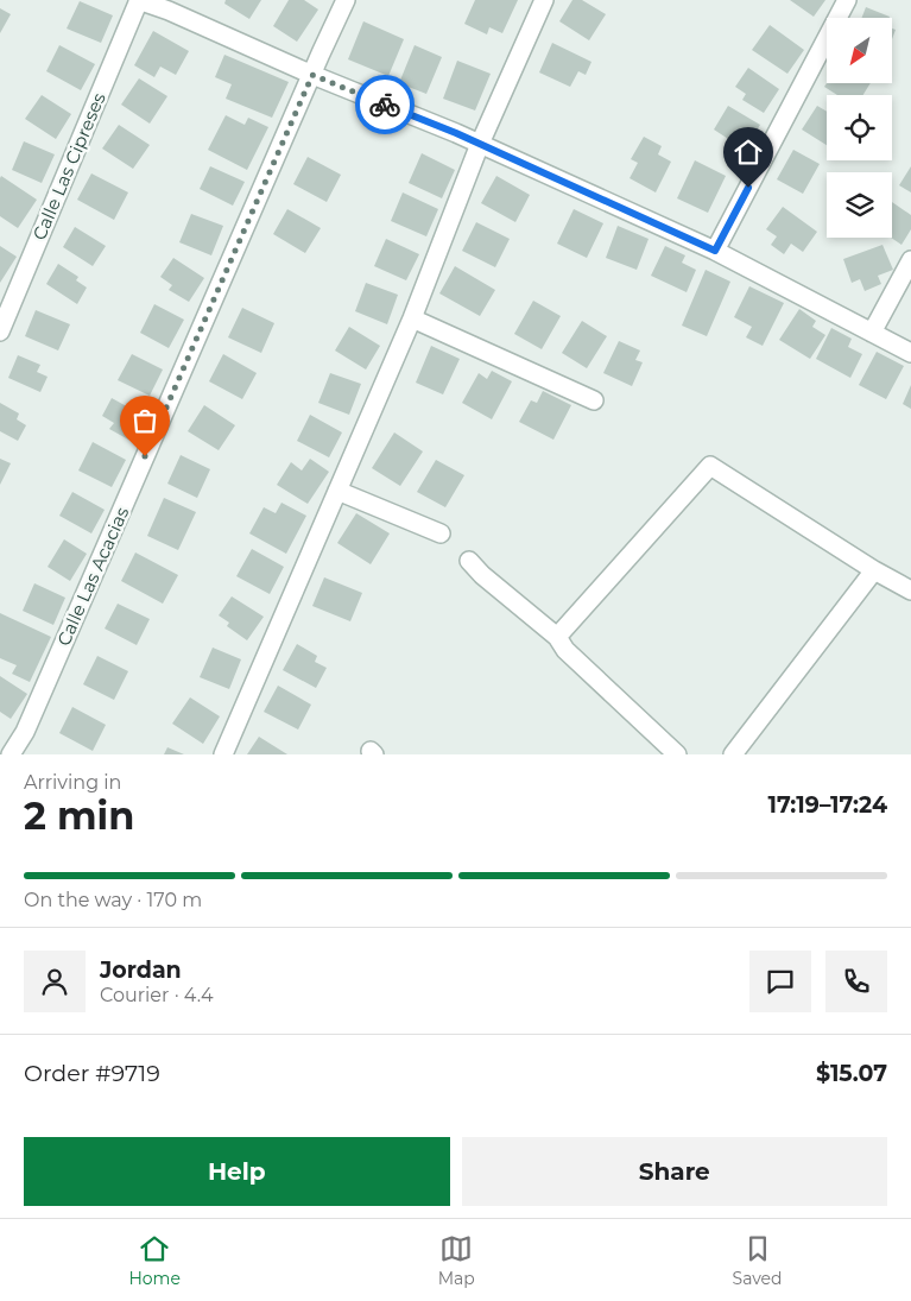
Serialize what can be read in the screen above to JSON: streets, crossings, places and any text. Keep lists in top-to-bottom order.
{
  "streets": {
    "street": ["Calle Las Cipreses", "Calle Las Acacias"]
  },
  "north": "bottom left",
  "page": {
    "heading": ["2 min", "Arriving in", "17:19–17:24"],
    "panel": [
      "Jordan",
      "Courier · 4.4",
      "Order #9719",
      "$15.07"
    ],
    "bar": "On the way · 170 m",
    "buttons": ["Help", "Share"],
    "tabs": ["Home", "Map", "Saved"]
  }
}
